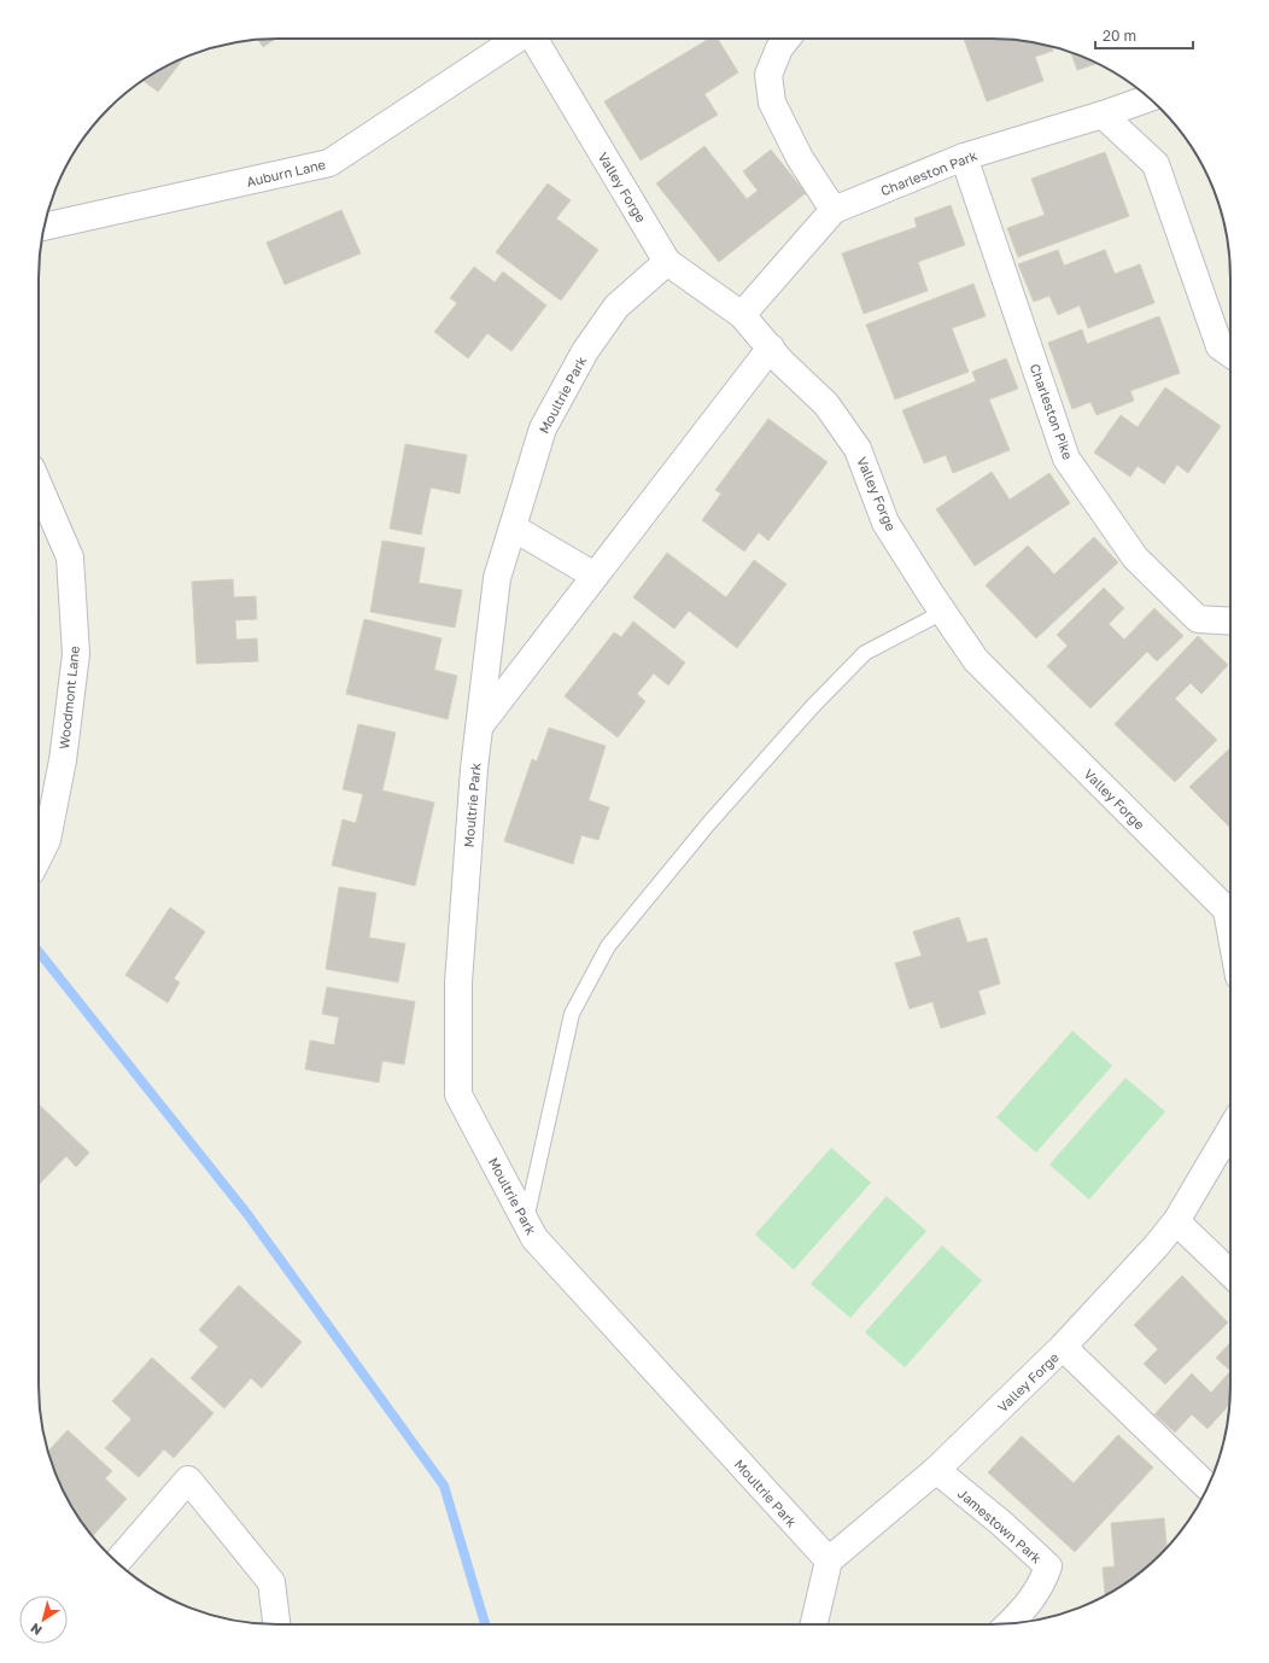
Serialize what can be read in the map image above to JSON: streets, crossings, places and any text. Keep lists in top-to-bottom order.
{
  "streets": {
    "street": [
      "Auburn Lane",
      "Charleston Park",
      "Valley Forge",
      "Moultrie Park",
      "Charleston Pike",
      "Woodmont Lane",
      "Jamestown Park"
    ]
  },
  "crossings": [
    ["Charleston Park", "Valley Forge"],
    ["Charleston Park", "Charleston Pike"],
    ["Valley Forge", "Moultrie Park"],
    ["Valley Forge", "Jamestown Park"]
  ],
  "scale_bar": "20 m",
  "north": "bottom left"
}
